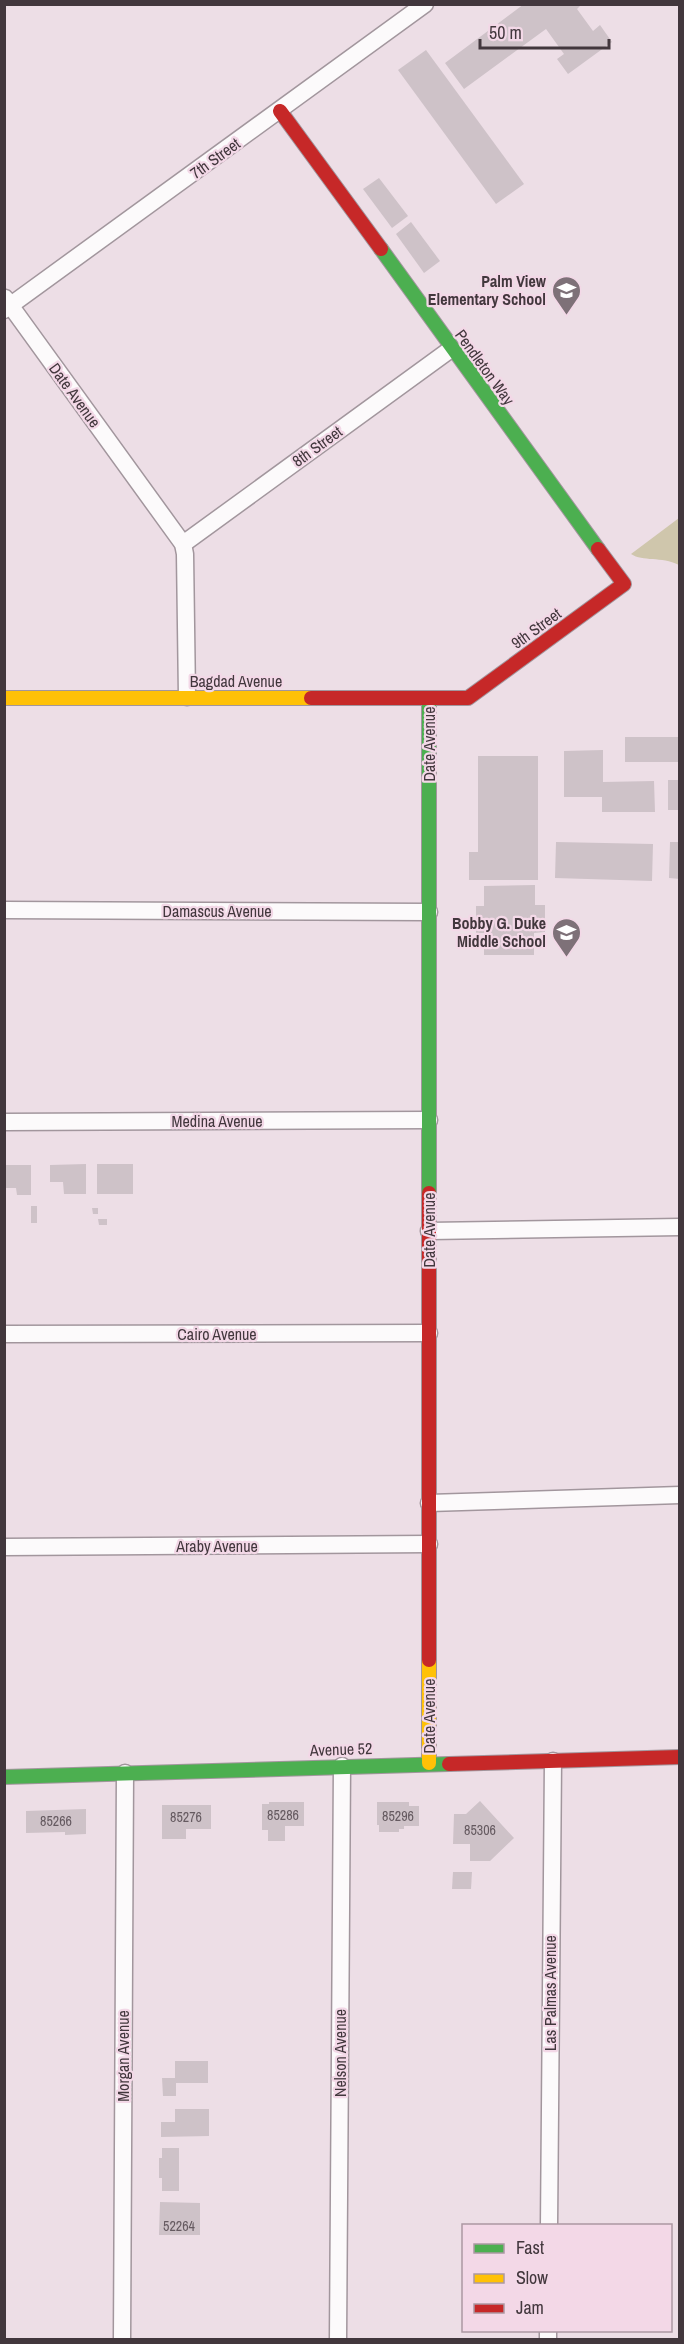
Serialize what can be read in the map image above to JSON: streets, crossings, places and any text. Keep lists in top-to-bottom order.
{
  "streets": {
    "street": [
      "7th Street",
      "Pendleton Way",
      "Date Avenue",
      "8th Street",
      "9th Street",
      "Bagdad Avenue",
      "Damascus Avenue",
      "Medina Avenue",
      "Cairo Avenue",
      "Araby Avenue",
      "Avenue 52",
      "Las Palmas Avenue",
      "Nelson Avenue",
      "Morgan Avenue"
    ]
  },
  "crossings": [
    ["7th Street", "Pendleton Way"],
    ["7th Street", "Date Avenue"],
    ["Pendleton Way", "8th Street"],
    ["Pendleton Way", "9th Street"],
    ["Date Avenue", "8th Street"],
    ["Date Avenue", "Bagdad Avenue"],
    ["Date Avenue", "Damascus Avenue"],
    ["Date Avenue", "Medina Avenue"],
    ["Date Avenue", "Cairo Avenue"],
    ["Date Avenue", "Araby Avenue"],
    ["Date Avenue", "Avenue 52"],
    ["9th Street", "Bagdad Avenue"],
    ["Avenue 52", "Las Palmas Avenue"],
    ["Avenue 52", "Nelson Avenue"],
    ["Avenue 52", "Morgan Avenue"]
  ],
  "places": {
    "school or university": ["Palm View Elementary School", "Bobby G. Duke Middle School"]
  },
  "house_numbers": [
    "85286",
    "85296",
    "85276",
    "85266",
    "85306",
    "52264"
  ],
  "legend": ["Fast", "Slow", "Jam"],
  "scale_bar": "50 m"
}
